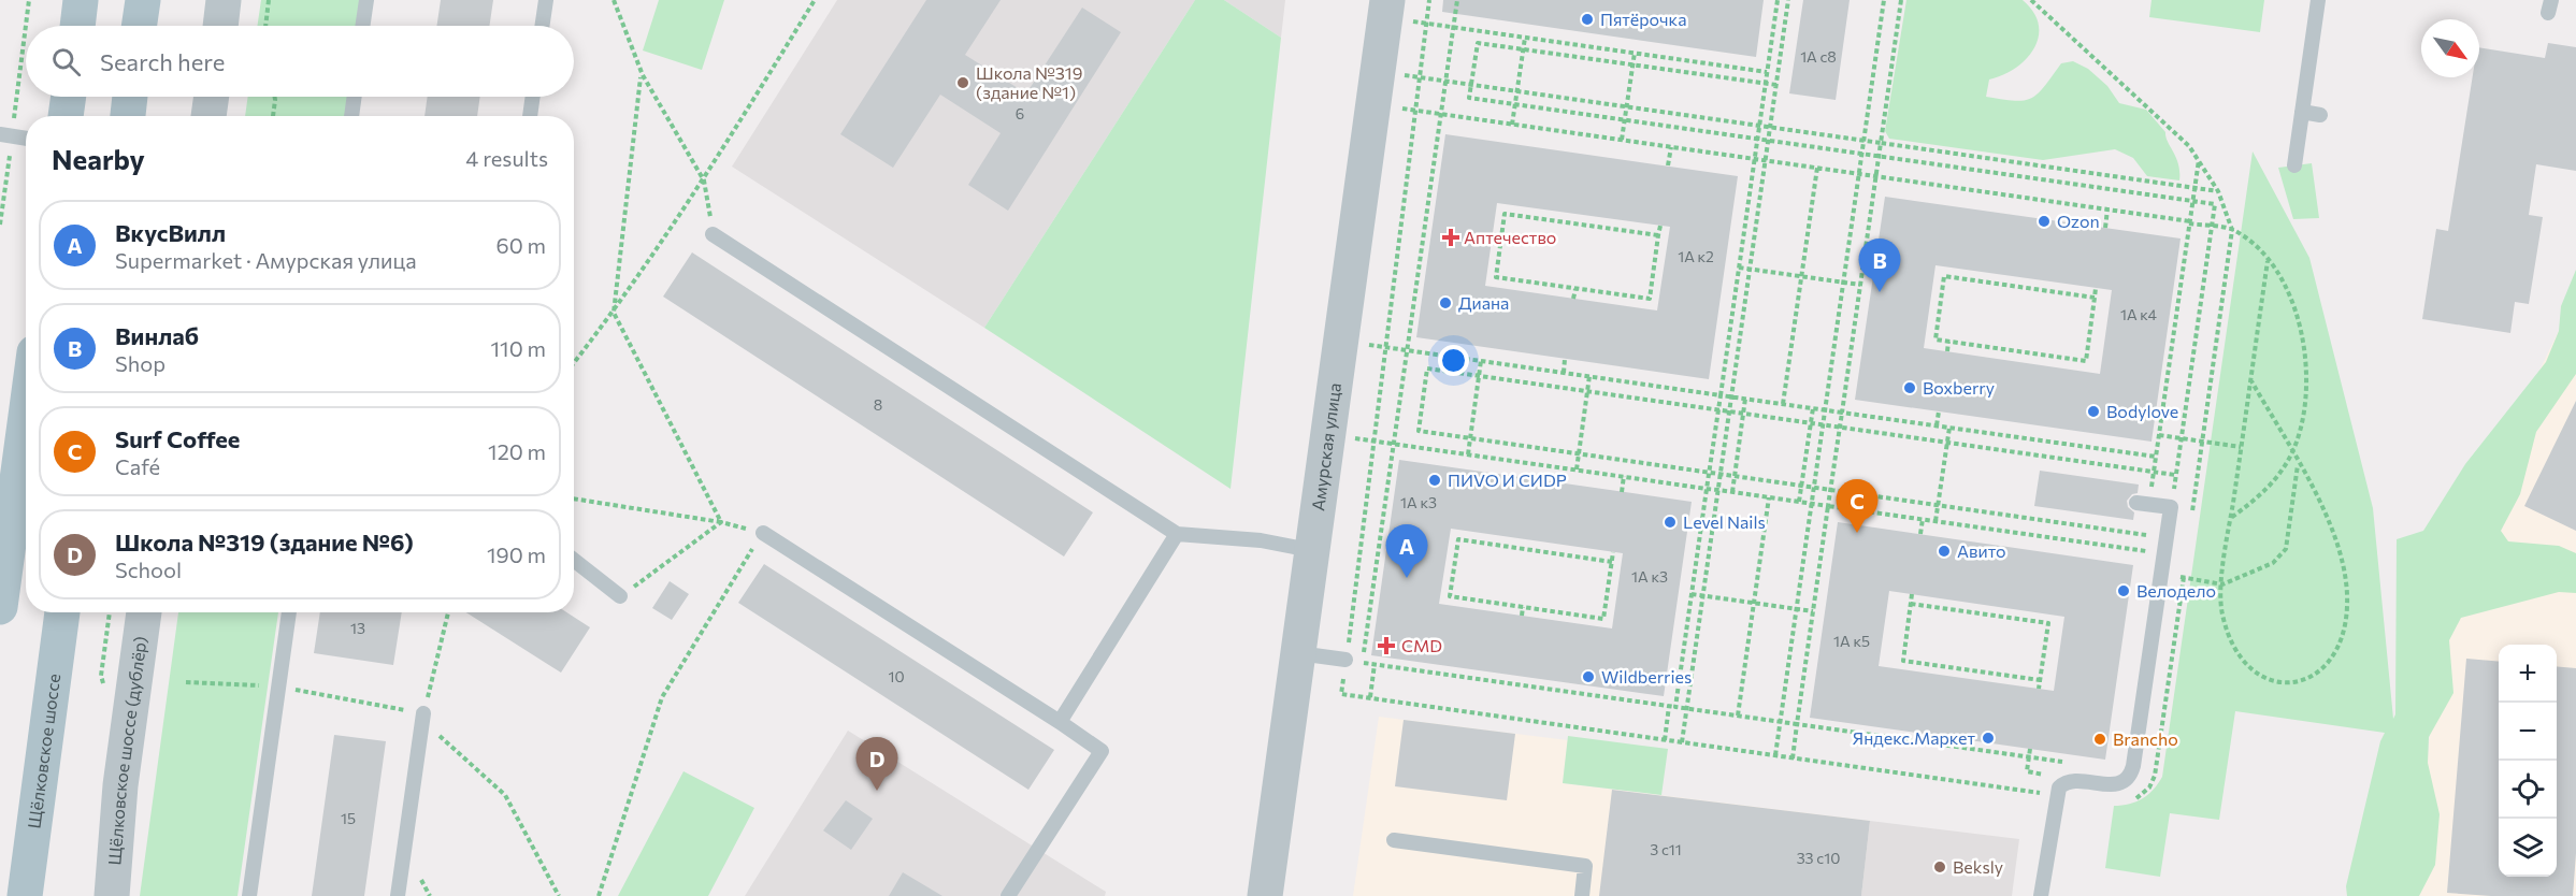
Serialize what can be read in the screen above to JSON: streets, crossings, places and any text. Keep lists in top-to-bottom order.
{
  "streets": {
    "main road": ["Щёлковское шоссе"],
    "street": ["Амурская улица", "Щёлковское шоссе (дублёр)"]
  },
  "places": {
    "other": [
      "Пятёрочка",
      "Школа №319 (здание №1)",
      "Ozon",
      "Диана",
      "Boxberry",
      "Bodylove",
      "ПИVO И СИDР",
      "Level Nails",
      "Авито",
      "Велодело",
      "Wildberries",
      "Яндекс.Маркет",
      "Brancho",
      "Beksly"
    ],
    "health": ["Аптечество", "CMD"]
  },
  "house_numbers": [
    "1А с8",
    "6",
    "1А к2",
    "1А к4",
    "8",
    "1А к3",
    "1А к3",
    "13",
    "1А к5",
    "10",
    "15",
    "3 с11",
    "33 с10"
  ],
  "north": "bottom right",
  "page": {
    "search": "Search here",
    "heading": ["Nearby", "4 results"],
    "list": [
      {
        "mark": "A",
        "name": "ВкусВилл",
        "note": "Supermarket · Амурская улица",
        "value": "60 m"
      },
      {
        "mark": "B",
        "name": "Винлаб",
        "note": "Shop",
        "value": "110 m"
      },
      {
        "mark": "C",
        "name": "Surf Coffee",
        "note": "Café",
        "value": "120 m"
      },
      {
        "mark": "D",
        "name": "Школа №319 (здание №6)",
        "note": "School",
        "value": "190 m"
      }
    ],
    "pins": [
      "B",
      "C",
      "A",
      "D"
    ],
    "map_buttons": ["+", "−"]
  }
}
